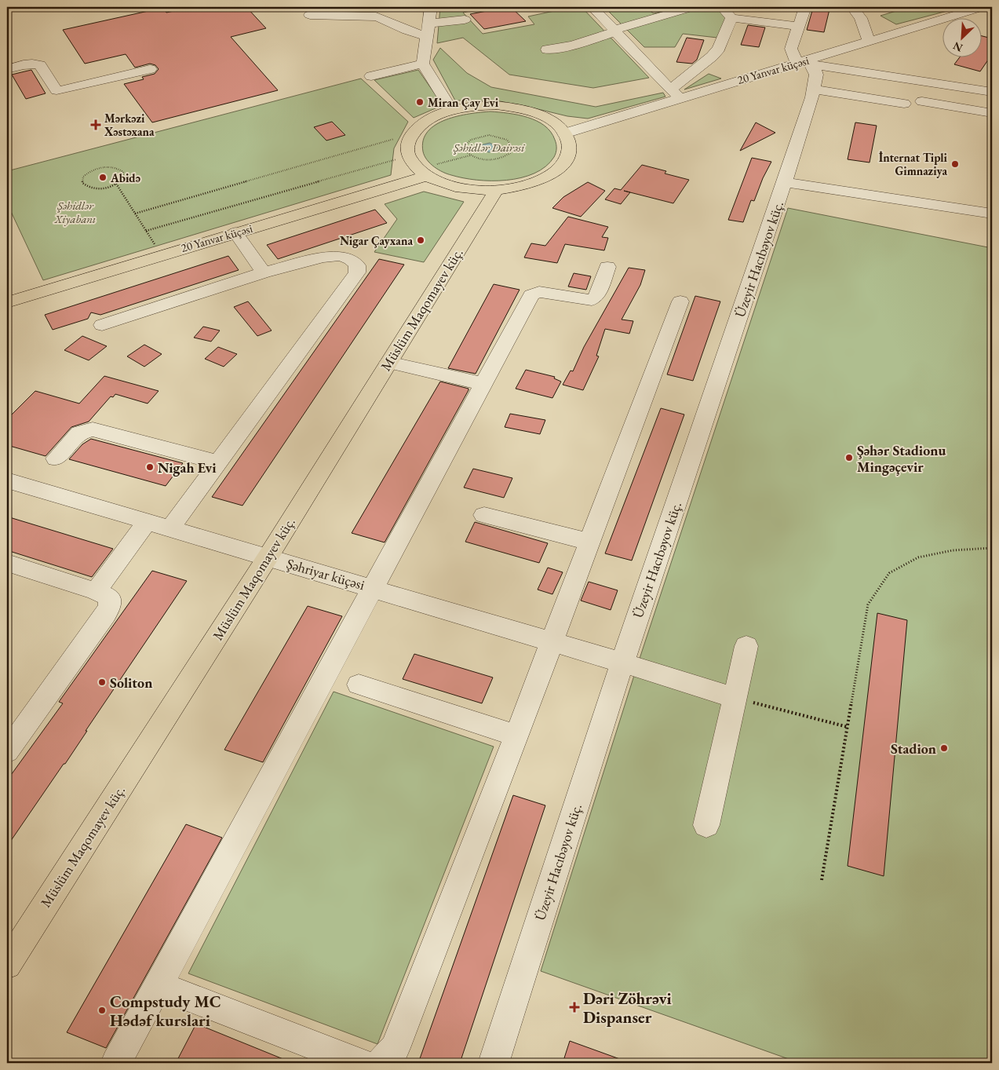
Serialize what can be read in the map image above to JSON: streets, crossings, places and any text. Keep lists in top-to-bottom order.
{
  "streets": {
    "main road": ["20 Yanvar küçəsi", "Müslüm Maqomayev küç."],
    "street": ["Üzeyir Hacıbəyov küç.", "Şəhriyar küçəsi"]
  },
  "crossings": [
    ["20 Yanvar küçəsi", "Üzeyir Hacıbəyov küç."],
    ["Üzeyir Hacıbəyov küç.", "Şəhriyar küçəsi"],
    ["Müslüm Maqomayev küç.", "Şəhriyar küçəsi"]
  ],
  "parks": ["Şəhidlər Dairəsi", "Şəhidlər Xiyabanı"],
  "places": {
    "other": [
      "Miran Çay Evi",
      "İnternat Tipli Gimnaziya",
      "Abidə",
      "Nigar Çayxana",
      "Şəhər Stadionu Mingəçevir",
      "Nigah Evi",
      "Soliton",
      "Stadion",
      "Compstudy MC Hədəf kurslari"
    ],
    "health": ["Mərkəzi Xəstəxana", "Dəri Zöhrəvi Dispanser"]
  },
  "north": "bottom left"
}
